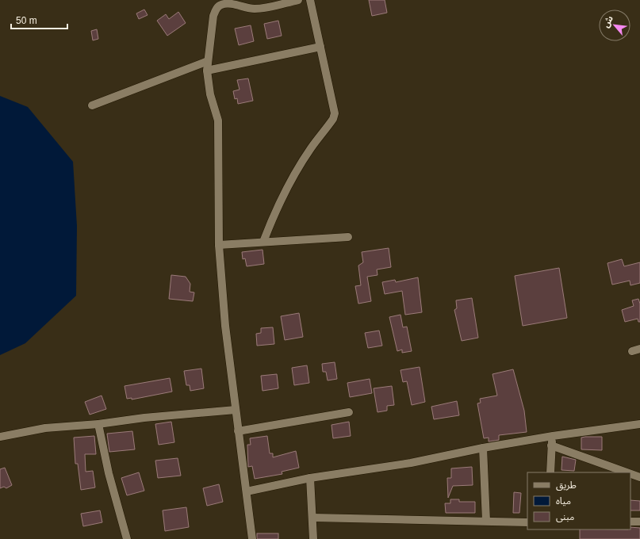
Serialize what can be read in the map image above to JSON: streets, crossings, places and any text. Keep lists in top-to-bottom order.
{
  "legend": ["طريق", "مياه", "مبنى"],
  "scale_bar": "50 m",
  "north": "top left"
}
